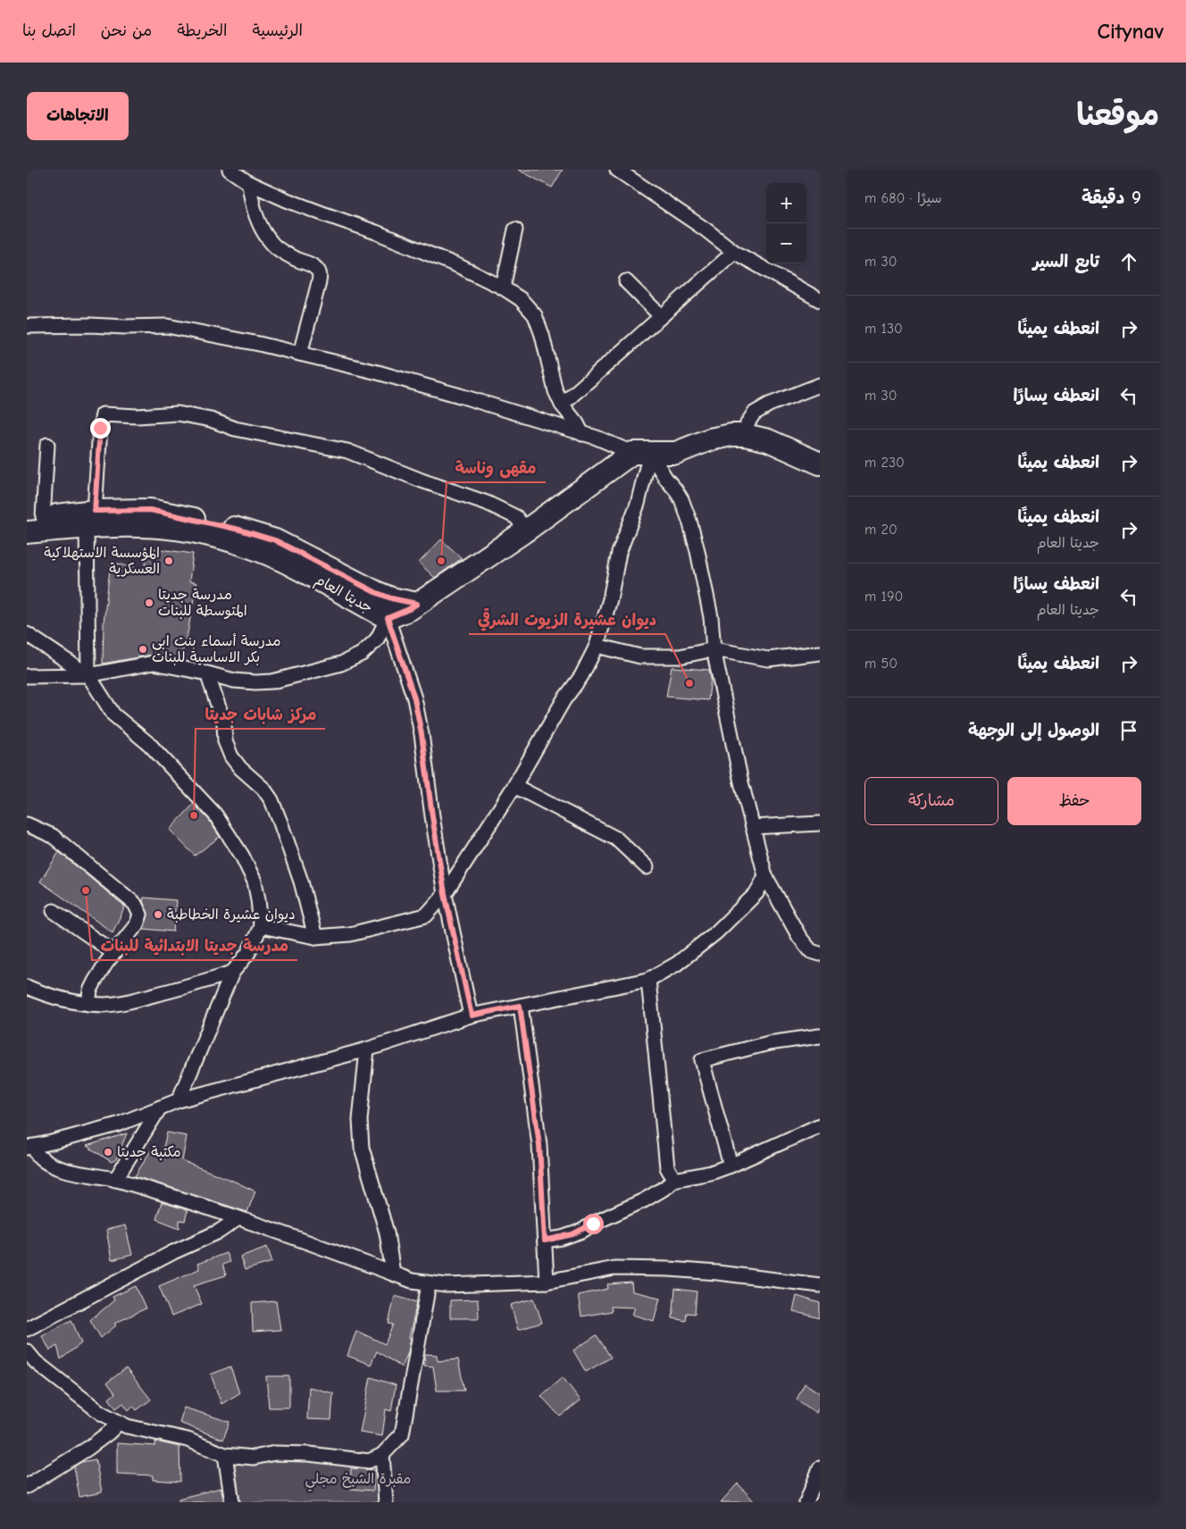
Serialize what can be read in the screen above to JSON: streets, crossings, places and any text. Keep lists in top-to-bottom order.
{
  "streets": {
    "main road": ["جديتا العام"]
  },
  "parks": ["مقبرة الشيخ مجلي"],
  "places": [
    "المؤسسة الاستهلاكية العسكرية",
    "مقهى وناسة",
    "مدرسة جديتا المتوسطة للبنات",
    "مدرسة أسماء بنت ابي بكر الاساسية للبنات",
    "ديوان عشيرة الزيوت الشرقي",
    "مركز شابات جديتا",
    "مدرسة جديتا الابتدائية للبنات",
    "ديوان عشيرة الخطاطبة",
    "مكتبة جديتا"
  ],
  "page": {
    "header": "Citynav",
    "nav": [
      "الرئيسية",
      "الخريطة",
      "من نحن",
      "اتصل بنا"
    ],
    "title": "موقعنا",
    "buttons": [
      "الاتجاهات",
      ["حفظ", "مشاركة"]
    ],
    "heading": ["9 دقيقة", "سيرًا · 680 m"],
    "map_buttons": ["+", "−"],
    "list": [
      ["تابع السير", "30 m"],
      ["انعطف يمينًا", "130 m"],
      ["انعطف يسارًا", "30 m"],
      ["انعطف يمينًا", "230 m"],
      ["انعطف يمينًا", "جديتا العام", "20 m"],
      ["انعطف يسارًا", "جديتا العام", "190 m"],
      ["انعطف يمينًا", "50 m"],
      "الوصول إلى الوجهة"
    ]
  }
}
